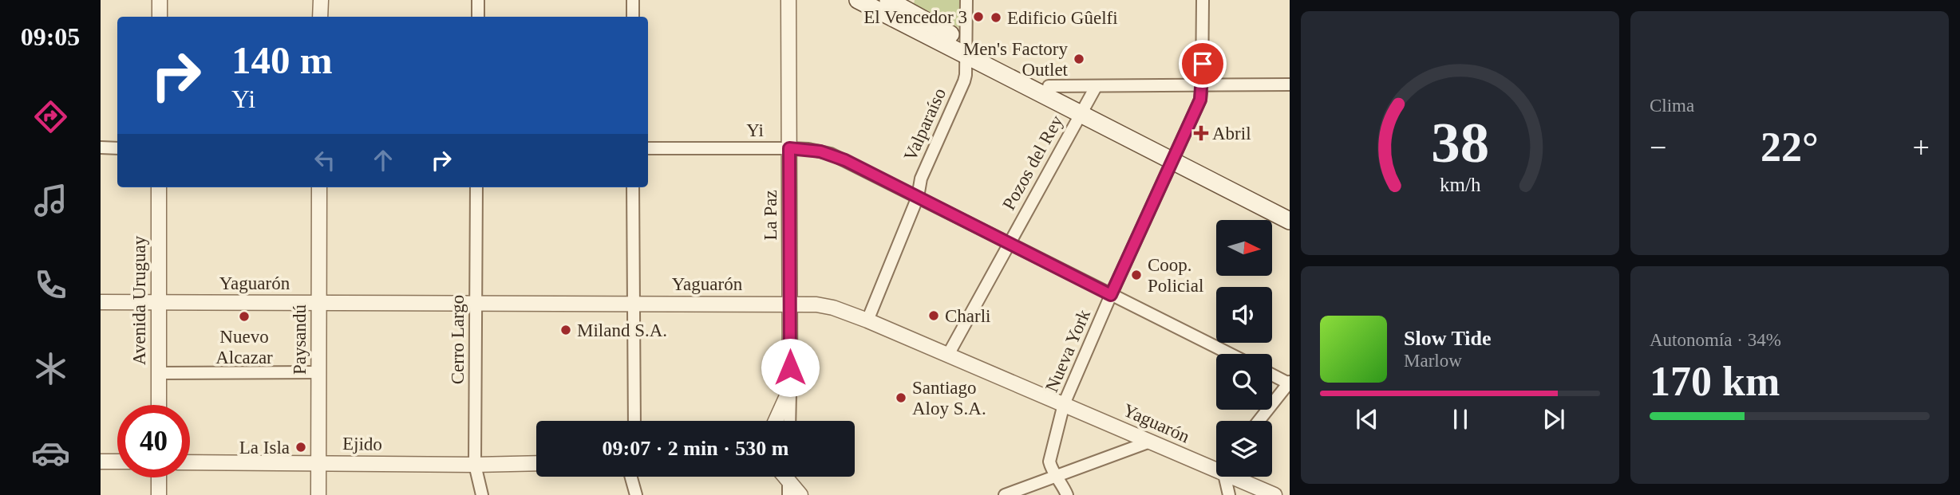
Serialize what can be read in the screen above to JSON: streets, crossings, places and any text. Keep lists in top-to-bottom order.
{
  "streets": {
    "street": [
      "Valparaíso",
      "Yi",
      "Pozos del Rey",
      "La Paz",
      "Yaguarón",
      "Avenida Uruguay",
      "Paysandú",
      "Cerro Largo",
      "Nueva York",
      "Ejido"
    ]
  },
  "crossings": [
    ["Valparaíso", "Yi"],
    ["Valparaíso", "Yaguarón"],
    ["Yi", "Pozos del Rey"],
    ["Yi", "La Paz"],
    ["Yi", "Nueva York"],
    ["Pozos del Rey", "Yaguarón"],
    ["La Paz", "Yaguarón"],
    ["Yaguarón", "Avenida Uruguay"],
    ["Yaguarón", "Paysandú"],
    ["Yaguarón", "Cerro Largo"],
    ["Yaguarón", "Nueva York"],
    ["Paysandú", "Ejido"],
    ["Cerro Largo", "Ejido"]
  ],
  "places": {
    "other": [
      "El Vencedor 3",
      "Edificio Gûelfi",
      "Men's Factory Outlet",
      "Coop. Policial",
      "Charli",
      "Nuevo Alcazar",
      "Miland S.A.",
      "Santiago Aloy S.A.",
      "La Isla"
    ],
    "health": ["Abril"]
  },
  "north": "right",
  "page": {
    "tabs": "09:05",
    "tile": [
      "Clima",
      ["Autonomía · 34%", "170 km"]
    ],
    "turn": ["140 m", "Yi"],
    "heat": ["−", "22°", "+"],
    "song": ["Slow Tide", "Marlow"],
    "limit": "40",
    "trip": "09:07 · 2 min · 530 m",
    "gauge": ["38", "km/h"]
  }
}
